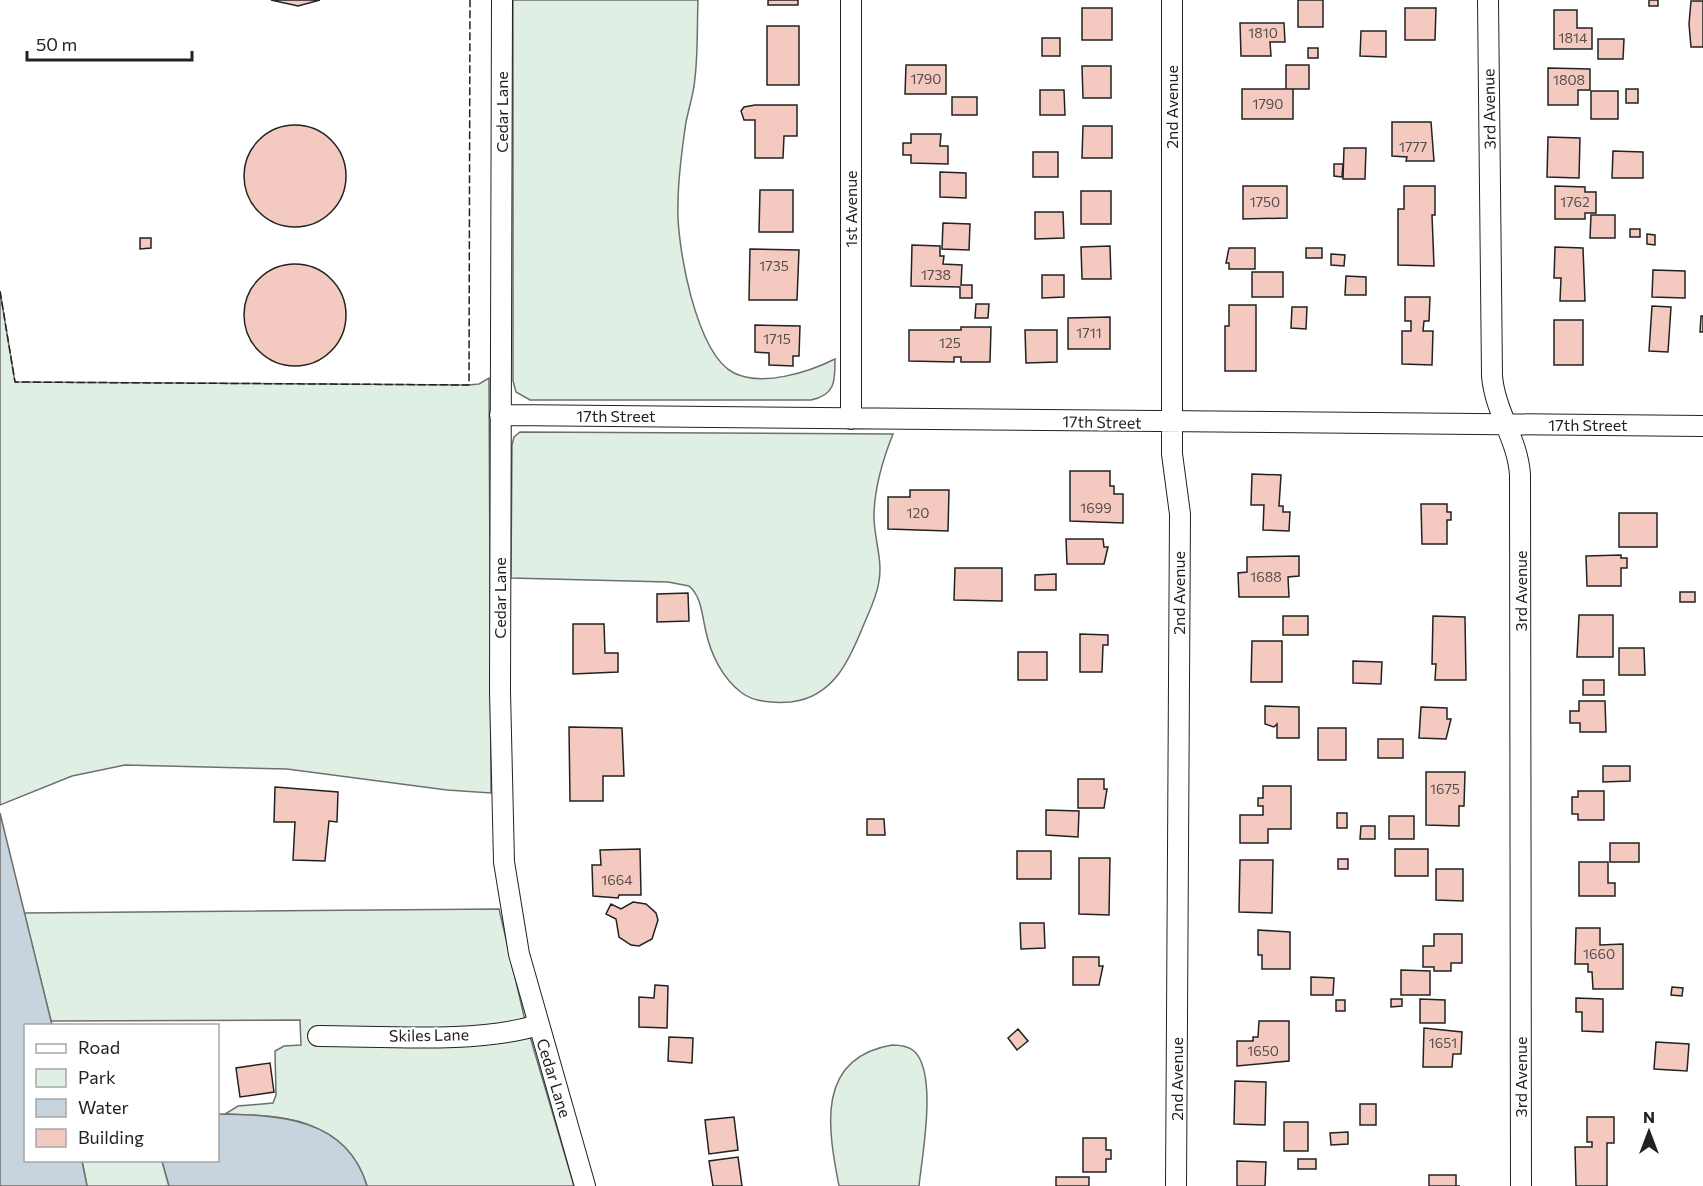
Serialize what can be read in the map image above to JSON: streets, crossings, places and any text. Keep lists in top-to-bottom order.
{
  "streets": {
    "street": [
      "2nd Avenue",
      "3rd Avenue",
      "Cedar Lane",
      "1st Avenue",
      "17th Street",
      "Skiles Lane"
    ]
  },
  "crossings": [
    ["2nd Avenue", "17th Street"],
    ["3rd Avenue", "17th Street"],
    ["Cedar Lane", "17th Street"],
    ["Cedar Lane", "Skiles Lane"],
    ["1st Avenue", "17th Street"]
  ],
  "house_numbers": [
    "1810",
    "1814",
    "1790",
    "1808",
    "1790",
    "1777",
    "1750",
    "1762",
    "1735",
    "1738",
    "1711",
    "1715",
    "125",
    "1699",
    "120",
    "1688",
    "1675",
    "1664",
    "1660",
    "1651",
    "1650"
  ],
  "legend": [
    "Road",
    "Park",
    "Water",
    "Building"
  ],
  "scale_bar": "50 m",
  "north": "top"
}
